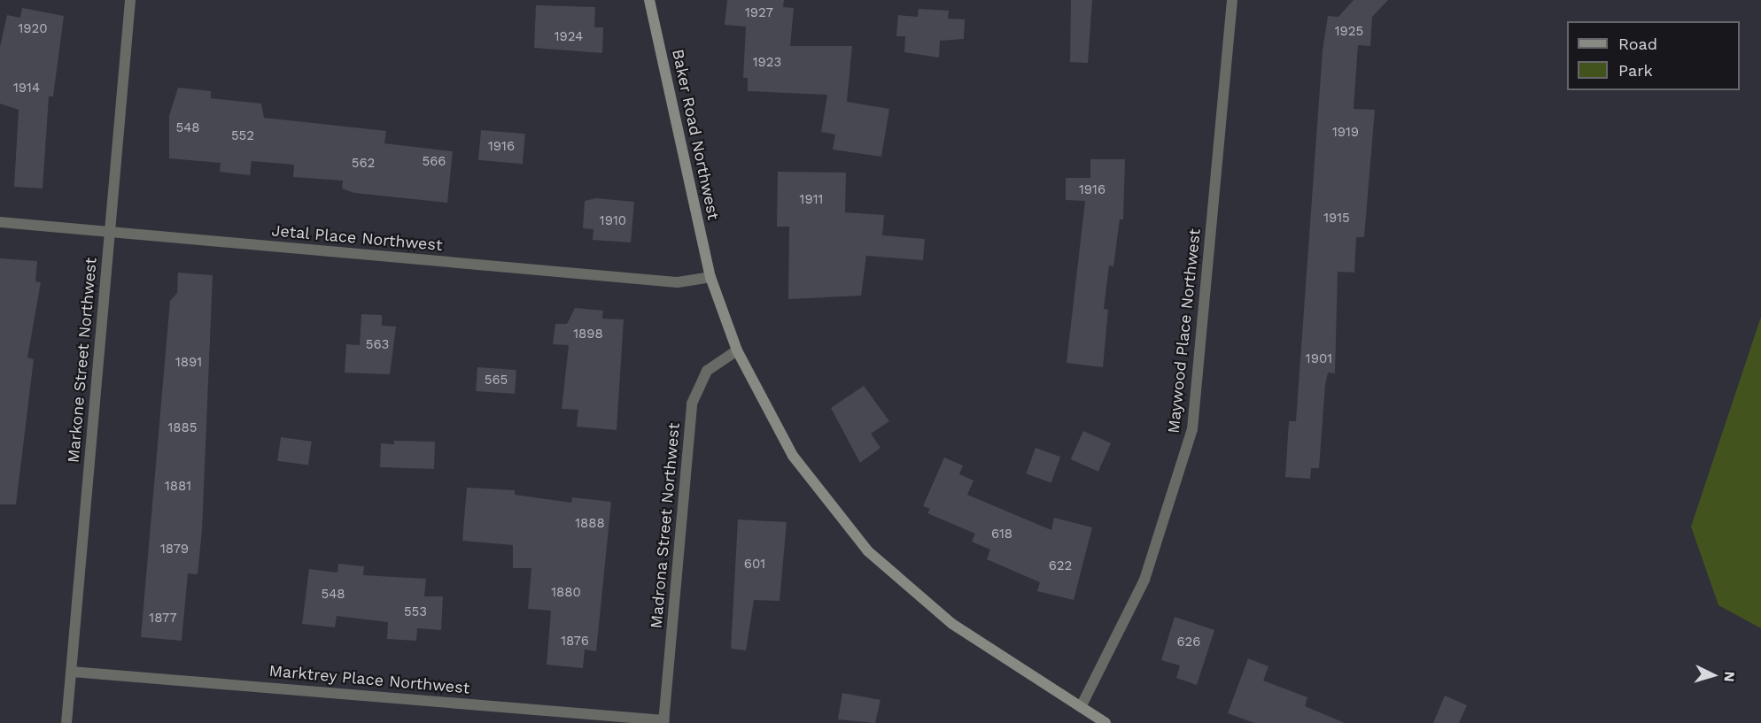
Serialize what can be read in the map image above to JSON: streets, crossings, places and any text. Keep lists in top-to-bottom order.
{
  "streets": {
    "street": [
      "Baker Road Northwest",
      "Jetal Place Northwest",
      "Maywood Place Northwest",
      "Markone Street Northwest",
      "Madrona Street Northwest",
      "Marktrey Place Northwest"
    ]
  },
  "crossings": [
    ["Baker Road Northwest", "Jetal Place Northwest"],
    ["Baker Road Northwest", "Maywood Place Northwest"],
    ["Baker Road Northwest", "Madrona Street Northwest"],
    ["Jetal Place Northwest", "Markone Street Northwest"],
    ["Markone Street Northwest", "Marktrey Place Northwest"],
    ["Madrona Street Northwest", "Marktrey Place Northwest"]
  ],
  "house_numbers": [
    "1927",
    "1920",
    "1925",
    "1924",
    "1923",
    "1914",
    "548",
    "1919",
    "552",
    "1916",
    "566",
    "562",
    "1916",
    "1911",
    "1915",
    "1910",
    "1898",
    "563",
    "1901",
    "1891",
    "565",
    "1885",
    "1881",
    "1888",
    "618",
    "1879",
    "601",
    "622",
    "1880",
    "548",
    "553",
    "1877",
    "1876",
    "626"
  ],
  "legend": ["Road", "Park"],
  "north": "right"
}
